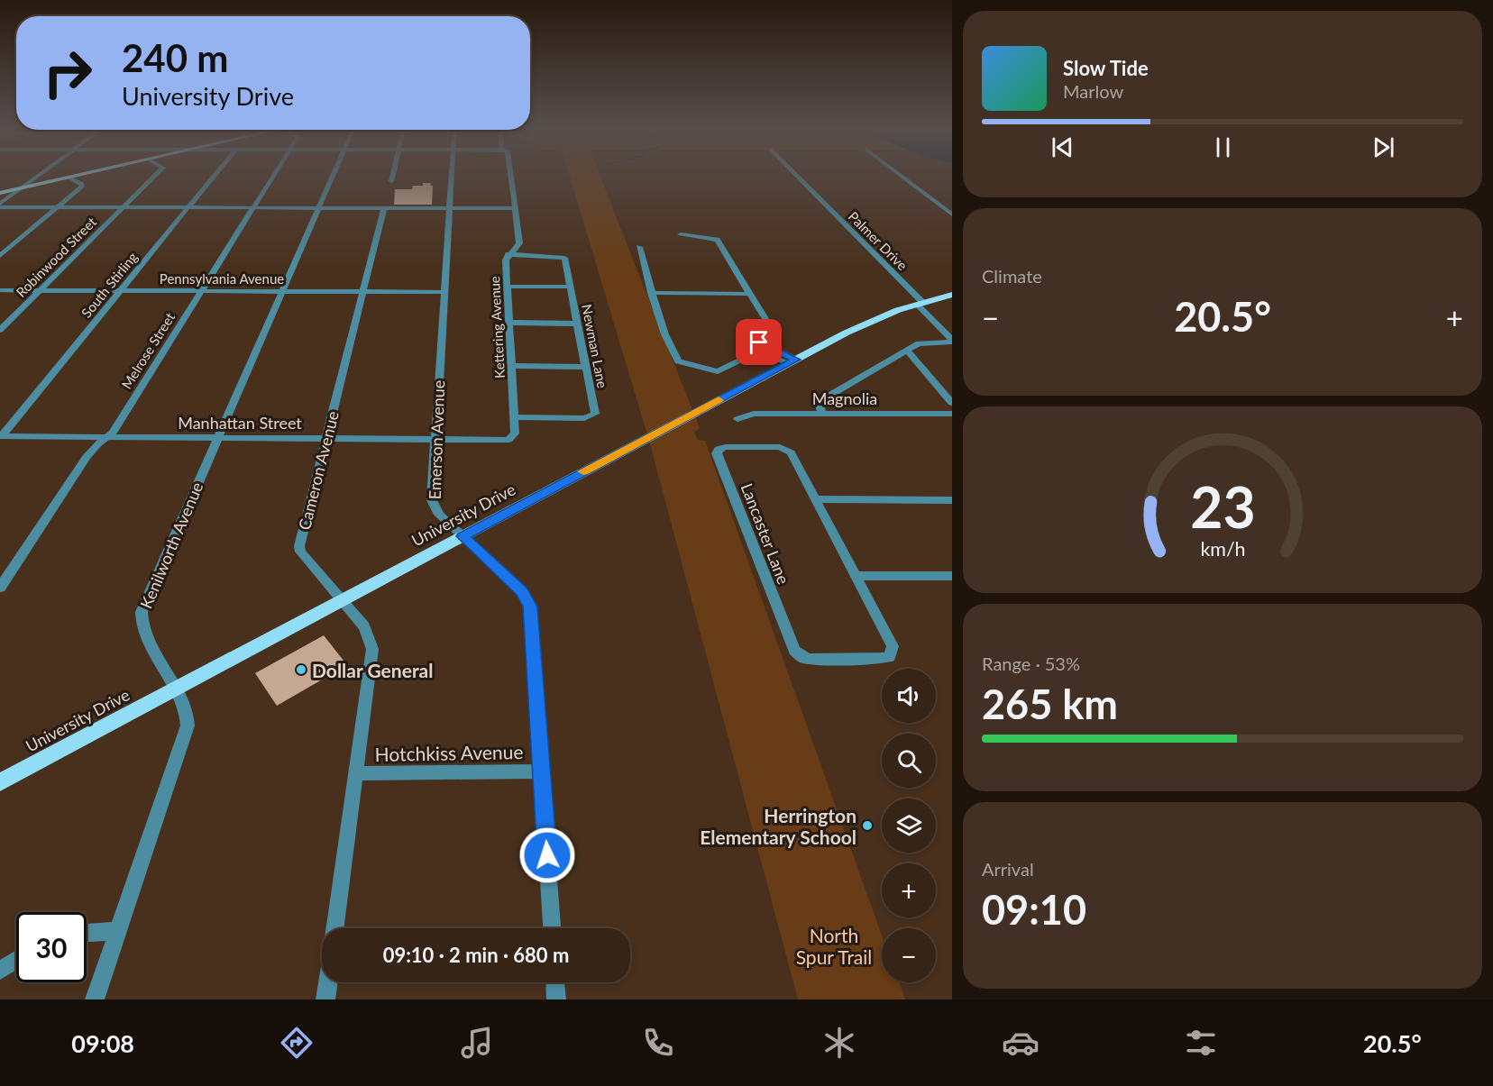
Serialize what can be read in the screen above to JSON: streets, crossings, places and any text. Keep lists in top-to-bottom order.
{
  "streets": {
    "main road": ["University Drive"],
    "street": [
      "Palmer Drive",
      "Robinwood Street",
      "Pennsylvania Avenue",
      "South Stirling",
      "Kettering Avenue",
      "Newman Lane",
      "Melrose Street",
      "Magnolia",
      "Manhattan Street",
      "Emerson Avenue",
      "Cameron Avenue",
      "Lancaster Lane",
      "Kenilworth Avenue",
      "Hotchkiss Avenue"
    ]
  },
  "crossings": [
    ["Palmer Drive", "University Drive"],
    ["Robinwood Street", "Pennsylvania Avenue"],
    ["Pennsylvania Avenue", "South Stirling"],
    ["Pennsylvania Avenue", "Melrose Street"],
    ["Pennsylvania Avenue", "Emerson Avenue"],
    ["Pennsylvania Avenue", "Cameron Avenue"],
    ["Pennsylvania Avenue", "Kenilworth Avenue"],
    ["South Stirling", "Manhattan Street"],
    ["Kettering Avenue", "Newman Lane"],
    ["Kettering Avenue", "Manhattan Street"],
    ["Melrose Street", "Manhattan Street"],
    ["Manhattan Street", "Emerson Avenue"],
    ["Manhattan Street", "Cameron Avenue"],
    ["Manhattan Street", "Kenilworth Avenue"],
    ["Emerson Avenue", "University Drive"],
    ["Emerson Avenue", "Hotchkiss Avenue"],
    ["Cameron Avenue", "University Drive"],
    ["Cameron Avenue", "Hotchkiss Avenue"],
    ["University Drive", "Kenilworth Avenue"]
  ],
  "parks": ["North Spur Trail"],
  "places": ["Dollar General", "Herrington Elementary School"],
  "page": {
    "turn": ["240 m", "University Drive"],
    "song": ["Slow Tide", "Marlow"],
    "tile": [
      "Climate",
      ["Range · 53%", "265 km"],
      ["Arrival", "09:10"]
    ],
    "heat": ["−", "20.5°", "+"],
    "map_buttons": ["+", "−"],
    "limit": "30",
    "trip": "09:10 · 2 min · 680 m",
    "tabs": ["09:08", "20.5°"],
    "gauge": ["23", "km/h"]
  }
}
